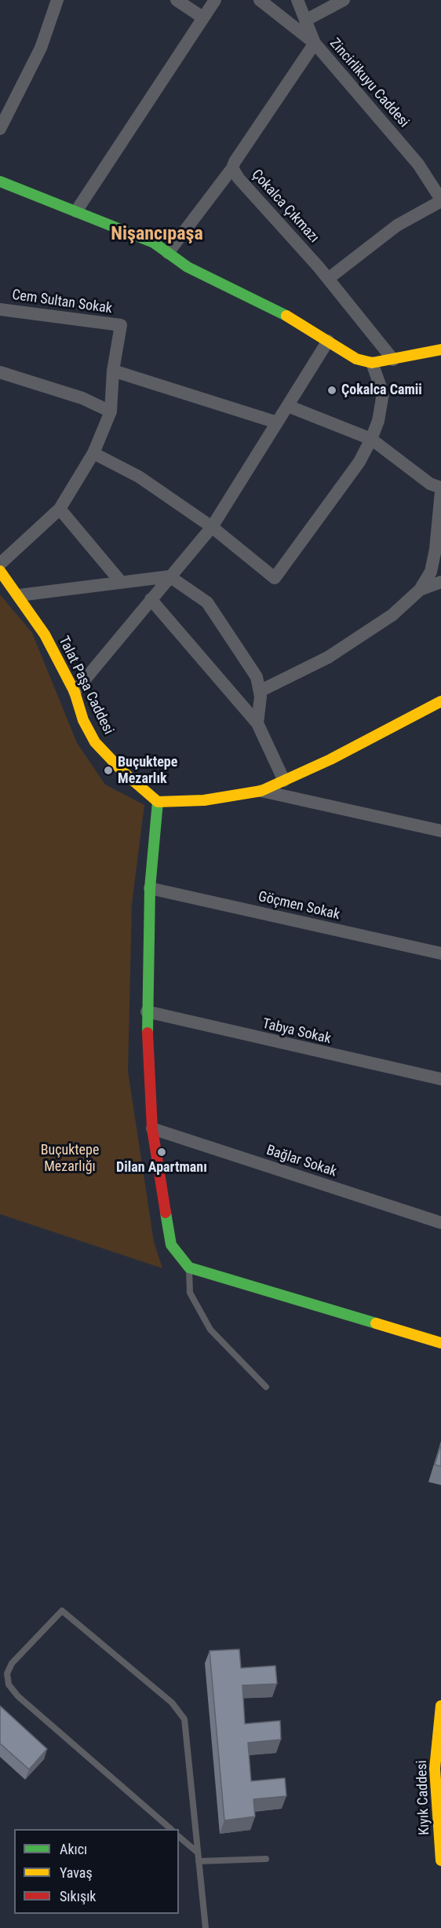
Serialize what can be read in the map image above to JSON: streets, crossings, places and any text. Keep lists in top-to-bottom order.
{
  "streets": {
    "street": [
      "Zincirlikuyu Caddesi",
      "Çokalca Çıkmazı",
      "Cem Sultan Sokak",
      "Talat Paşa Caddesi",
      "Göçmen Sokak",
      "Tabya Sokak",
      "Bağlar Sokak",
      "Kıyık Caddesi"
    ]
  },
  "crossings": [
    ["Zincirlikuyu Caddesi", "Çokalca Çıkmazı"]
  ],
  "districts": ["Nişancıpaşa"],
  "parks": ["Buçuktepe Mezarlığı"],
  "places": ["Çokalca Camii", "Buçuktepe Mezarlık", "Dilan Apartmanı"],
  "legend": ["Akıcı", "Yavaş", "Sıkışık"]
}
